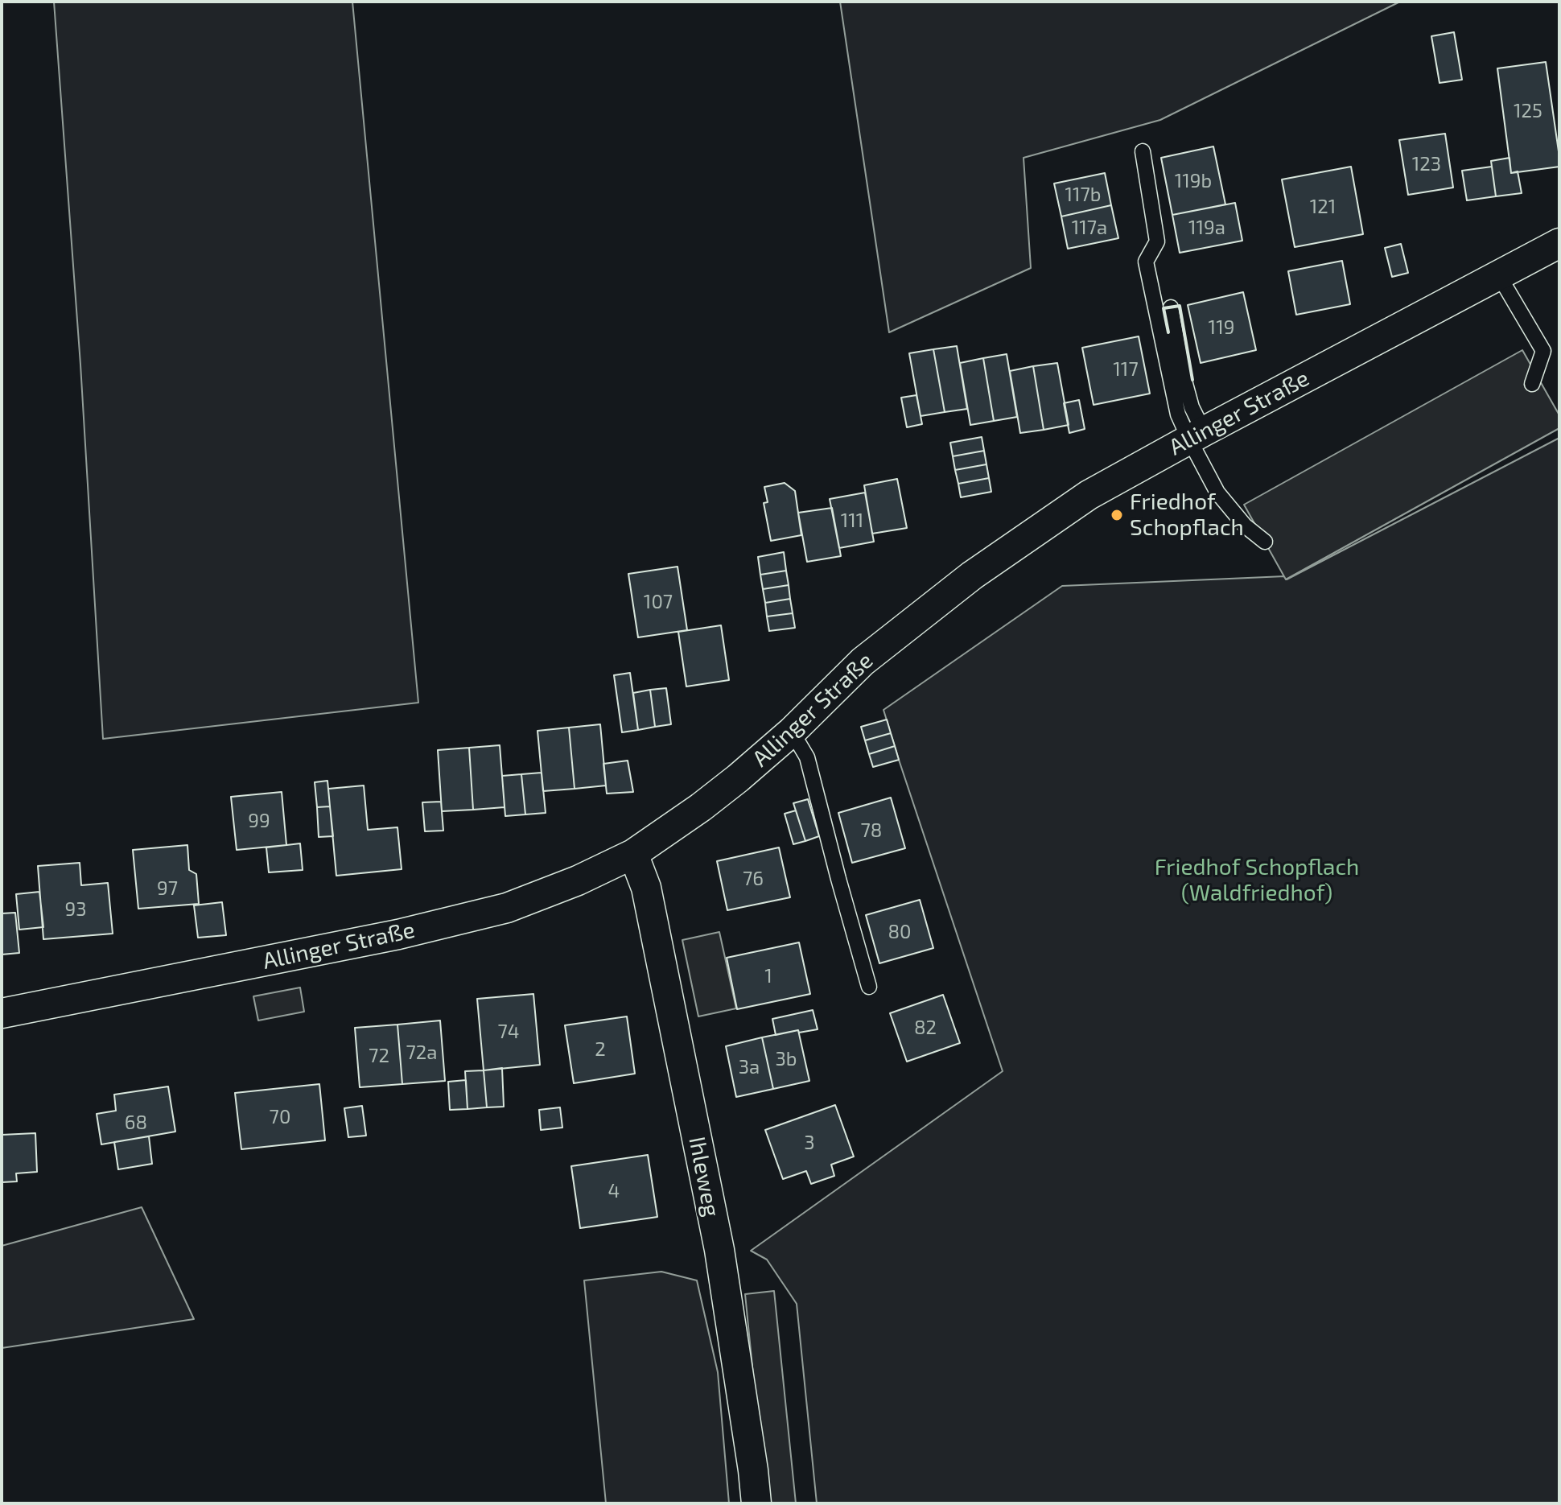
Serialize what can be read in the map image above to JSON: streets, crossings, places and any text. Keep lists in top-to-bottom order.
{
  "streets": {
    "street": ["Allinger Straße", "Ihleweg"]
  },
  "crossings": [
    ["Allinger Straße", "Ihleweg"]
  ],
  "parks": ["Friedhof Schopflach (Waldfriedhof)"],
  "places": ["Friedhof Schopflach"],
  "house_numbers": [
    "125",
    "123",
    "119b",
    "117b",
    "121",
    "117a",
    "119a",
    "119",
    "117",
    "111",
    "107",
    "99",
    "78",
    "76",
    "97",
    "93",
    "80",
    "1",
    "82",
    "74",
    "2",
    "72a",
    "72",
    "3b",
    "3a",
    "70",
    "68",
    "3",
    "4"
  ]
}
